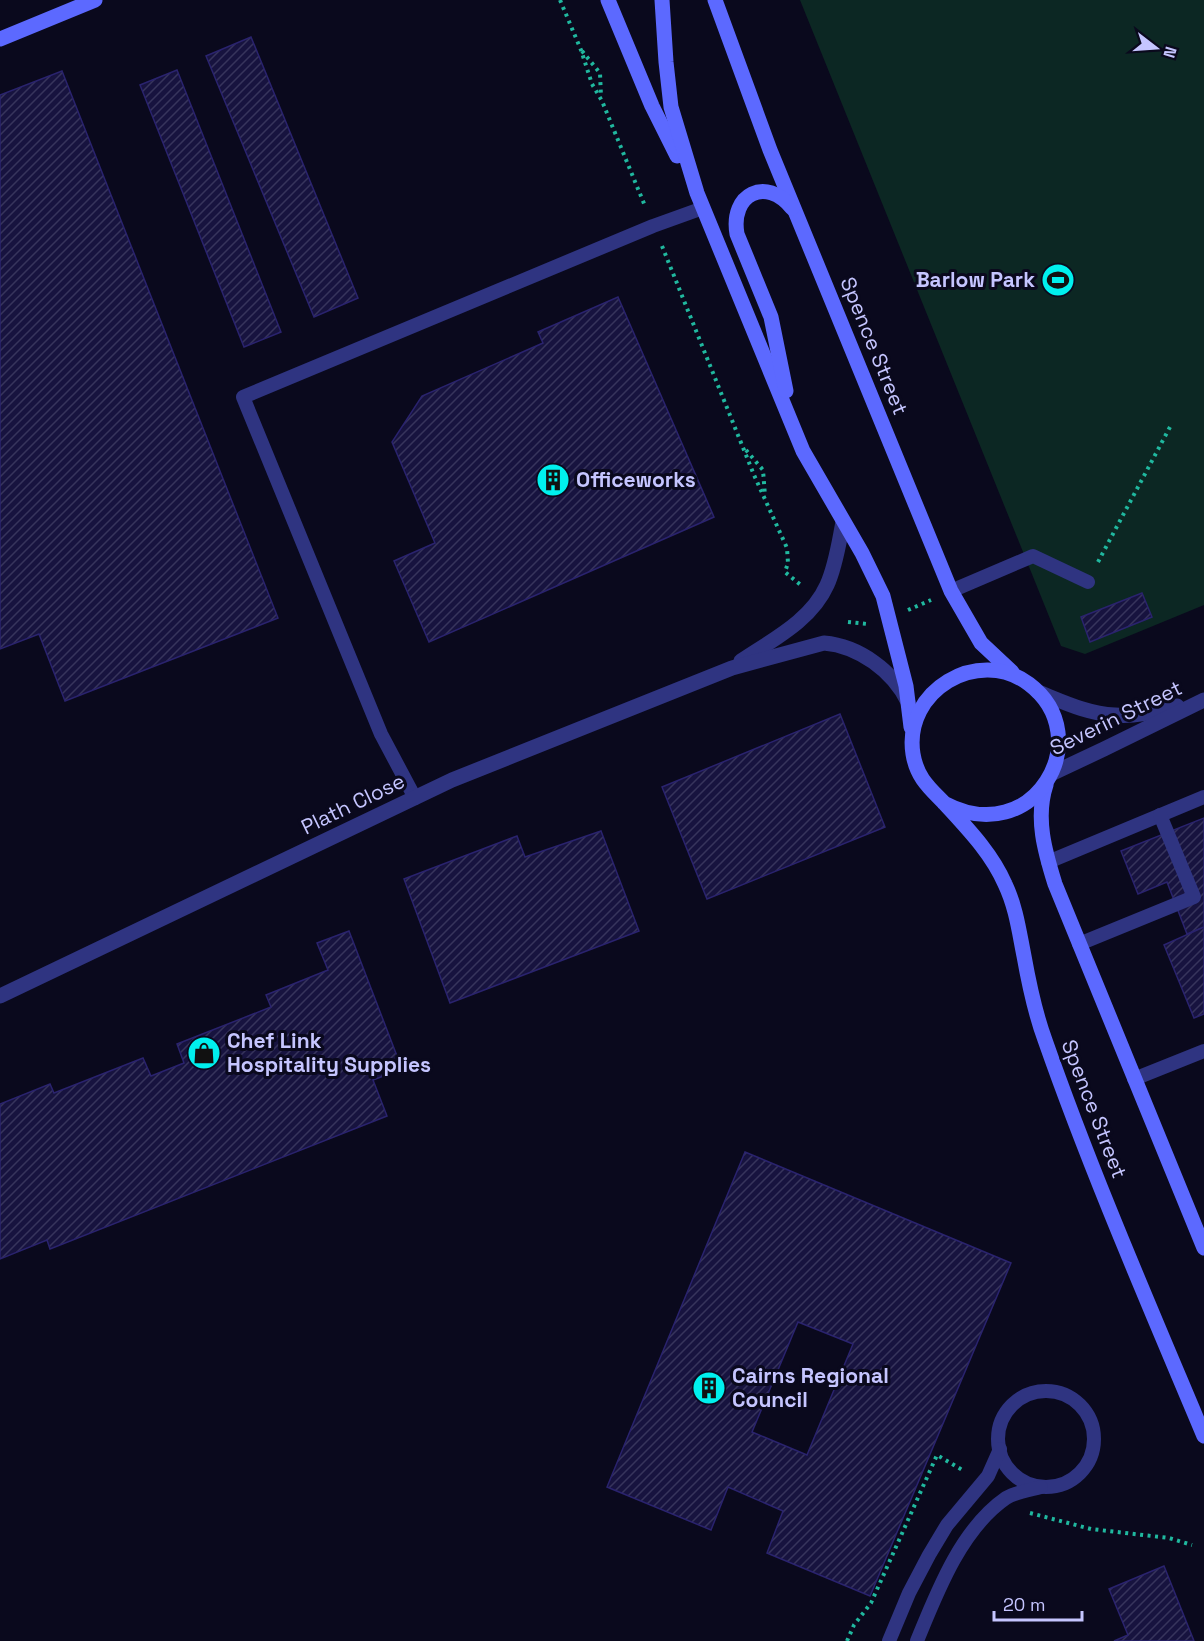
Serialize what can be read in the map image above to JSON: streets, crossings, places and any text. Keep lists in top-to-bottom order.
{
  "streets": {
    "street": ["Spence Street", "Severin Street", "Plath Close"]
  },
  "crossings": [
    ["Spence Street", "Severin Street"],
    ["Spence Street", "Plath Close"]
  ],
  "places": {
    "sports": ["Barlow Park"],
    "building": ["Officeworks", "Cairns Regional Council"],
    "shop": ["Chef Link Hospitality Supplies"]
  },
  "scale_bar": "20 m",
  "north": "right"
}
